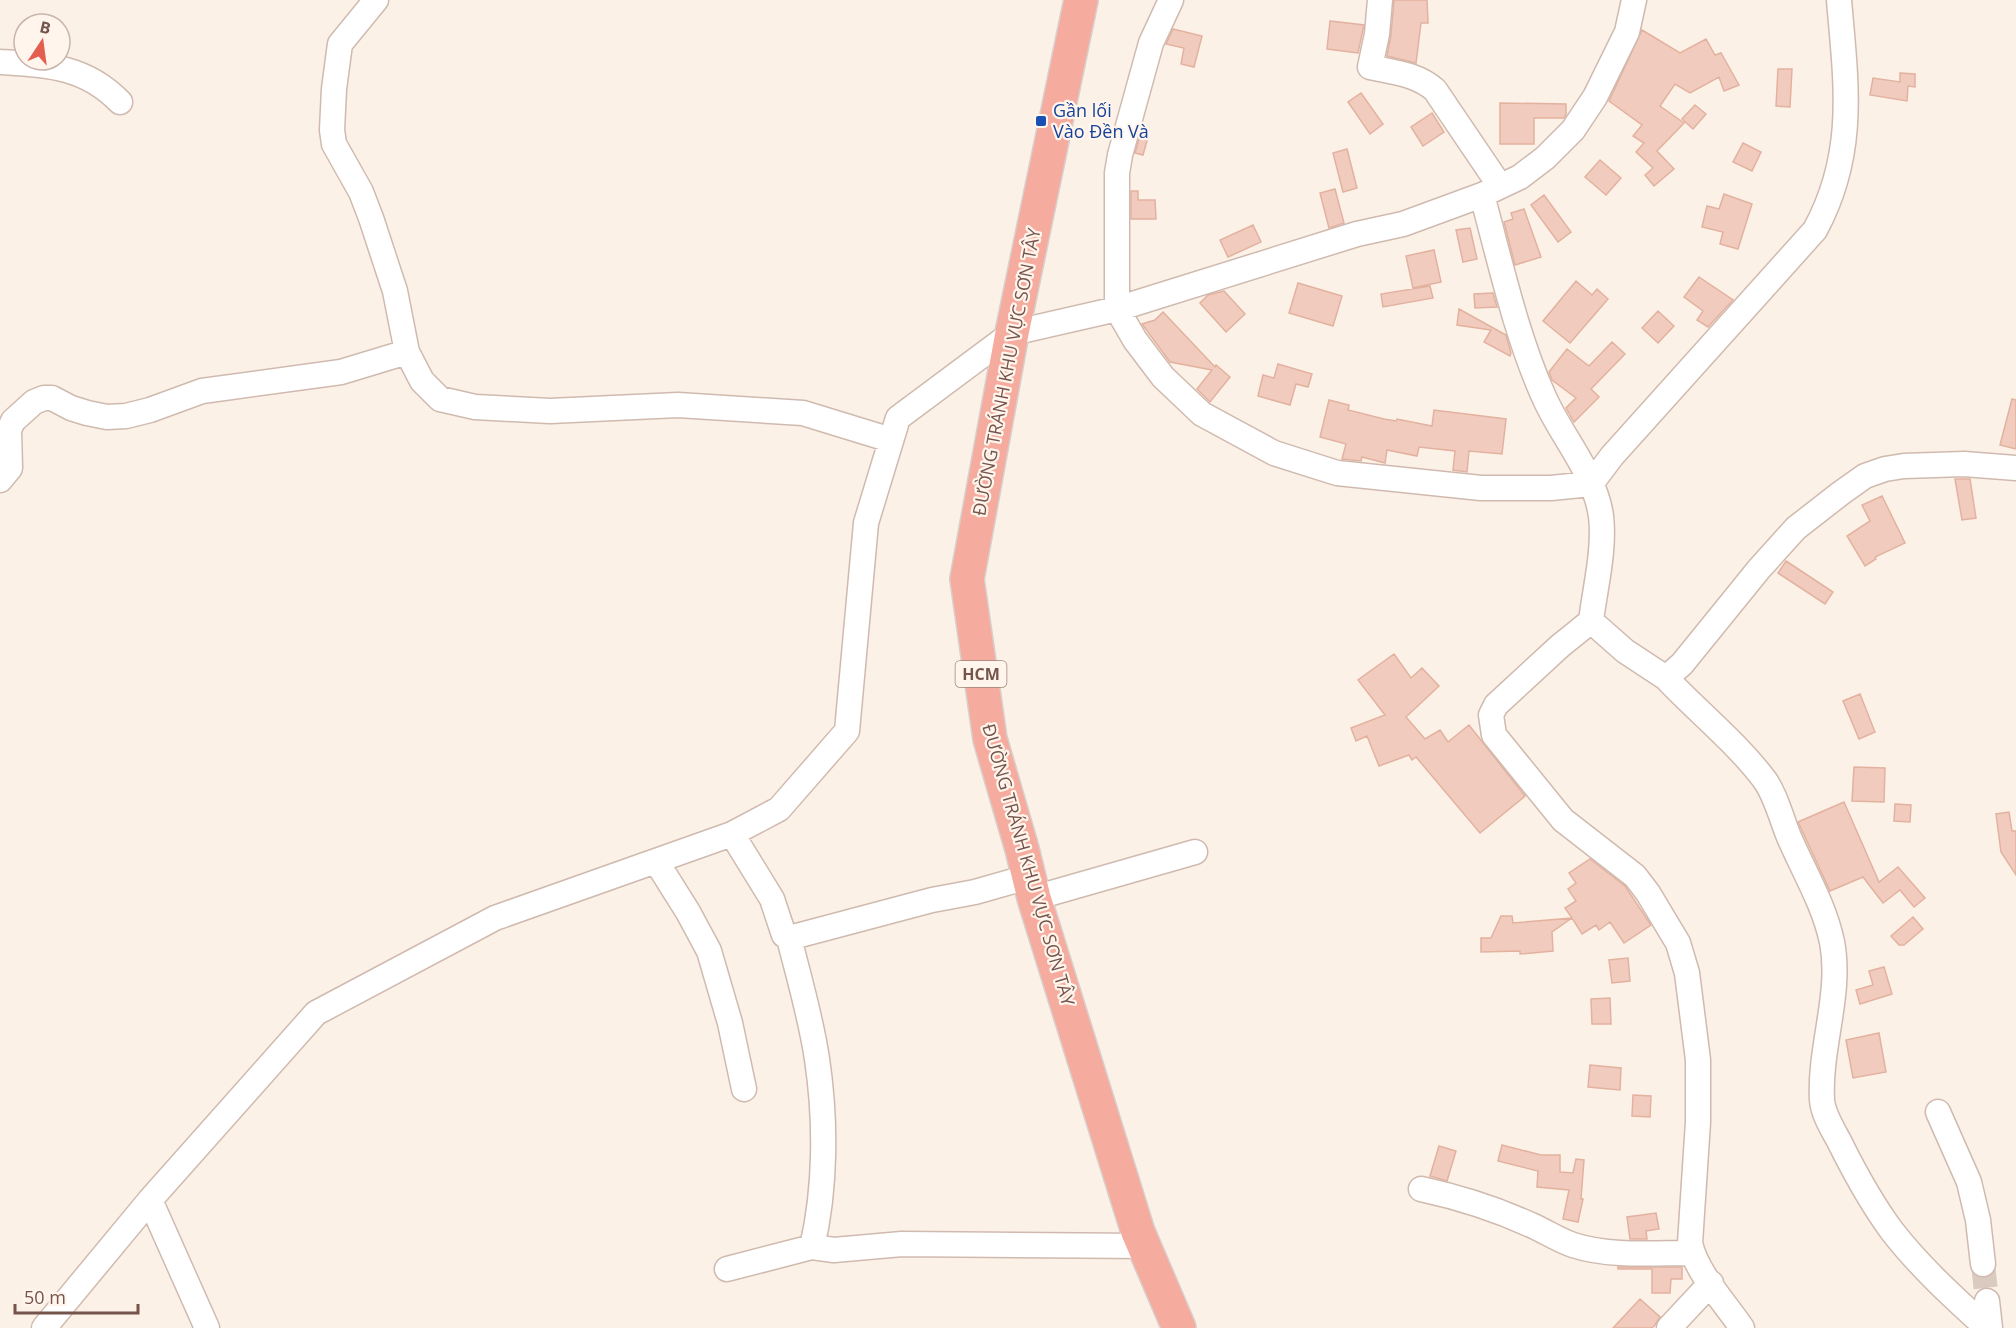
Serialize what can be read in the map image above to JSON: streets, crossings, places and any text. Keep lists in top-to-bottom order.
{
  "streets": {
    "highway": ["ĐƯỜNG TRÁNH KHU VỰC SƠN TÂY", "HCM"]
  },
  "places": {
    "transit": ["Gần lối Vào Đền Và"]
  },
  "scale_bar": "50 m",
  "north": "top"
}
